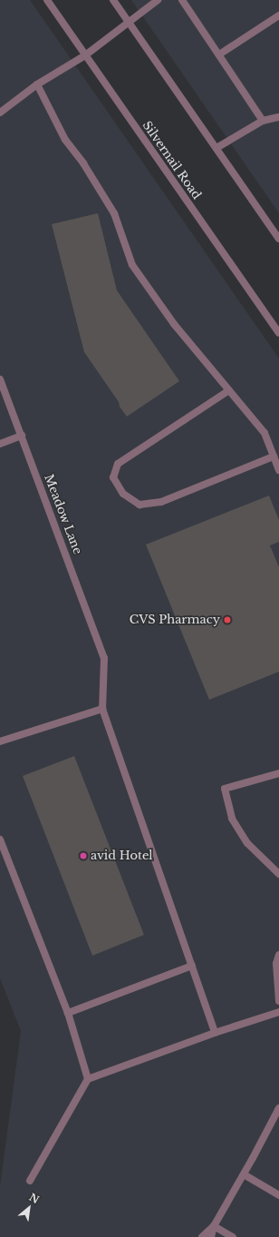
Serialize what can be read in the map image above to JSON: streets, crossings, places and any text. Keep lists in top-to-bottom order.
{
  "streets": {
    "street": ["Silvernail Road", "Meadow Lane"]
  },
  "places": ["CVS Pharmacy", "avid Hotel"],
  "north": "top right"
}
